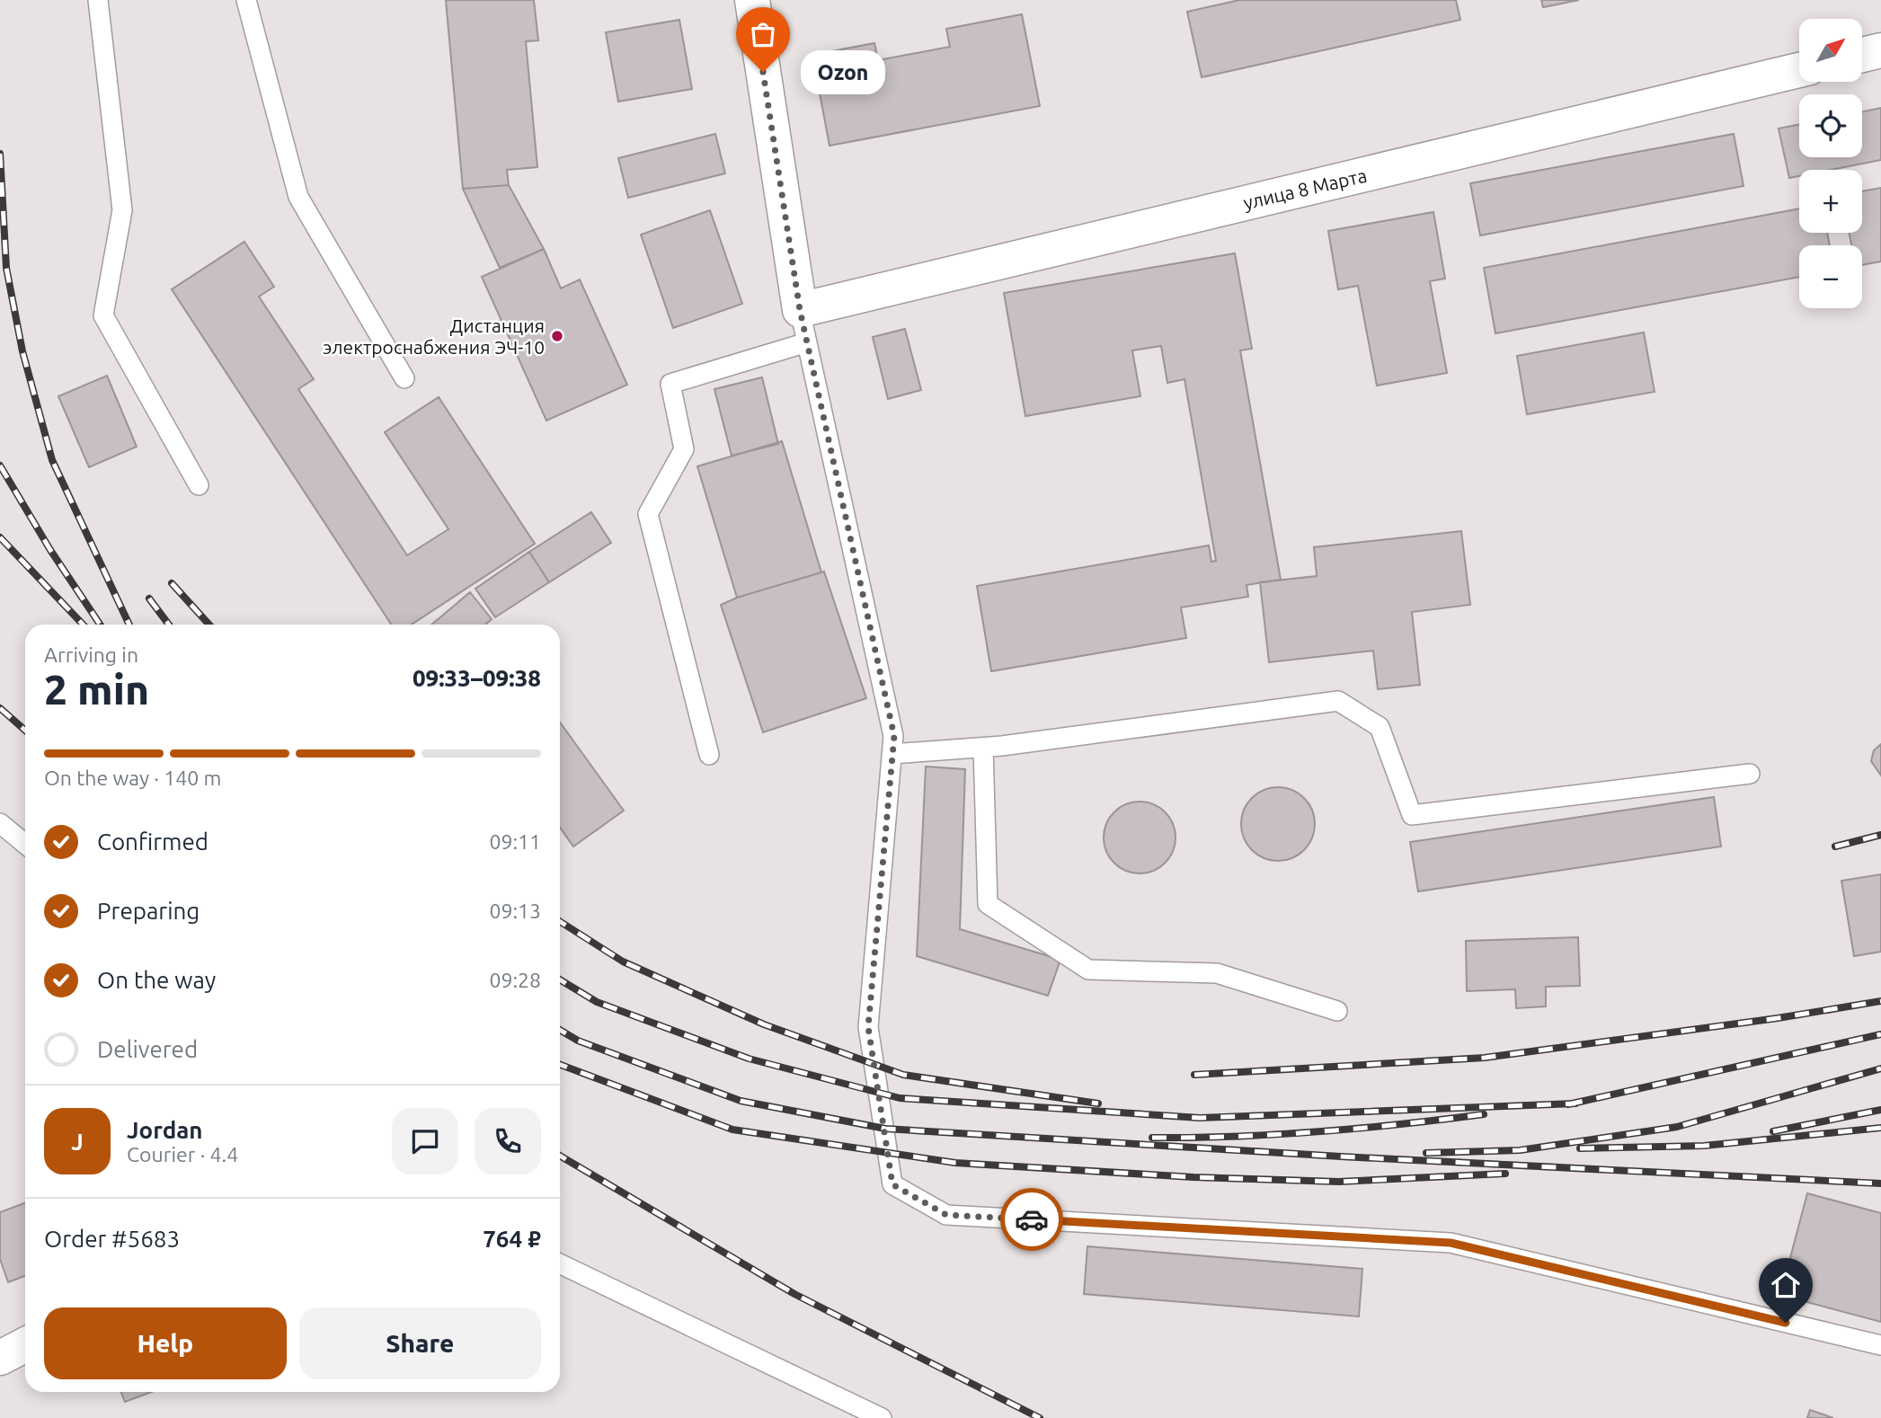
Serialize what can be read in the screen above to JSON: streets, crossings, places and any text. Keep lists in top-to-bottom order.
{
  "streets": {
    "street": ["улица 8 Марта"]
  },
  "places": ["Ozon", "Дистанция электроснабжения ЭЧ-10"],
  "north": "top right",
  "page": {
    "map_buttons": ["+", "−"],
    "bubble": "Ozon",
    "heading": ["2 min", "Arriving in", "09:33–09:38"],
    "panel": [
      "Jordan",
      "Courier · 4.4",
      "Order #5683",
      "764 ₽"
    ],
    "bar": "On the way · 140 m",
    "list": [
      ["Confirmed", "09:11"],
      ["Preparing", "09:13"],
      ["On the way", "09:28"],
      "Delivered"
    ],
    "round": "J",
    "buttons": ["Help", "Share"]
  }
}
